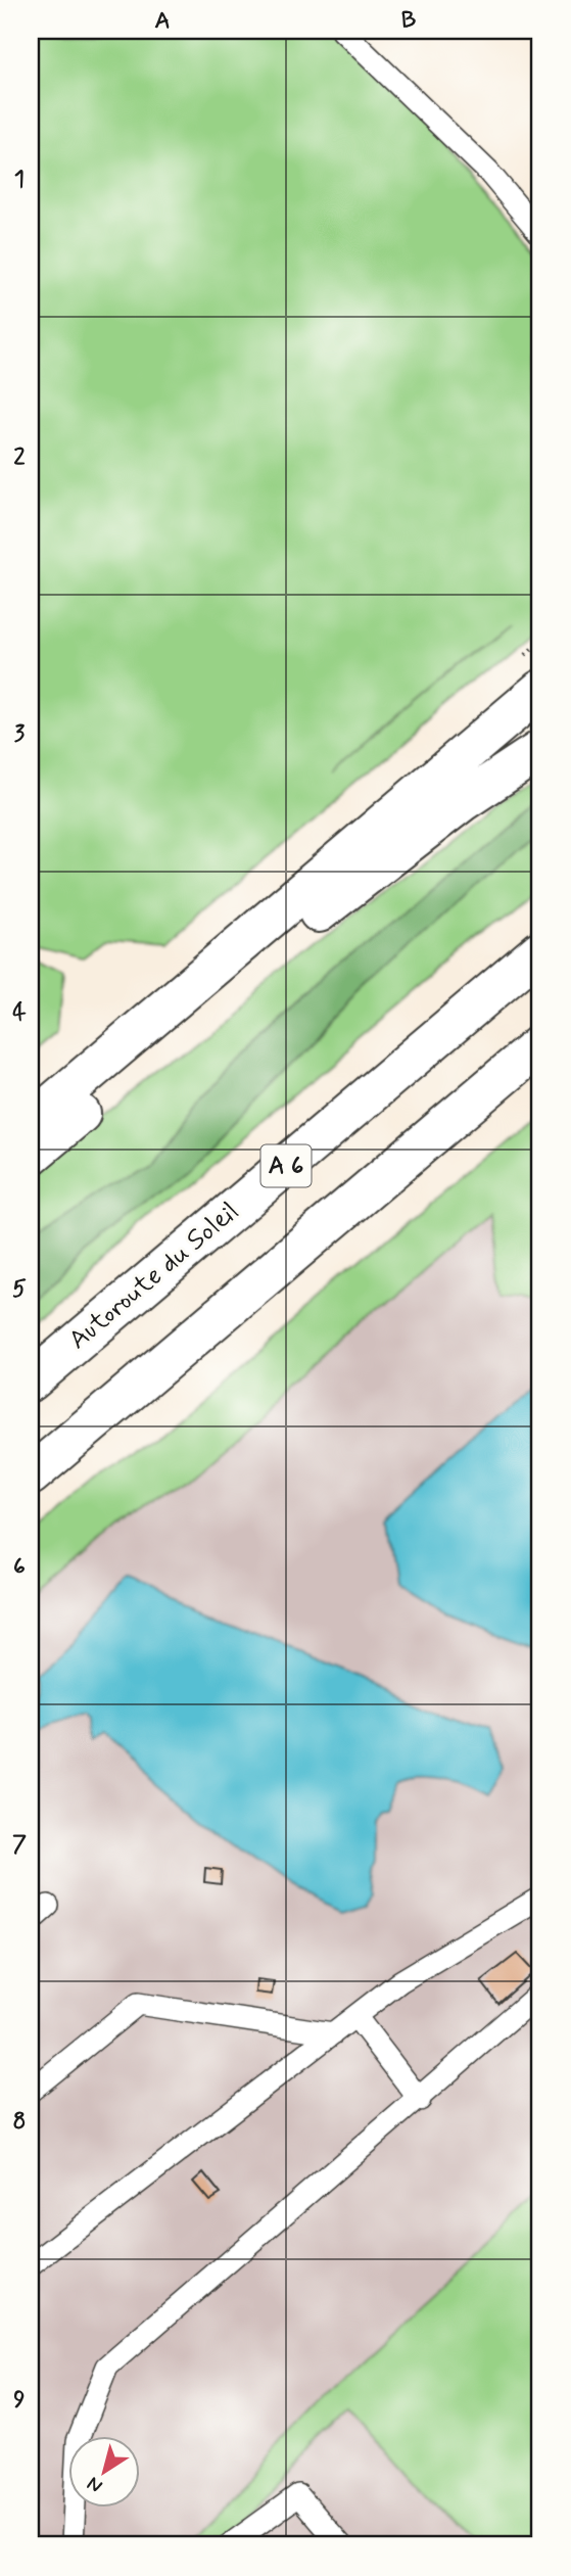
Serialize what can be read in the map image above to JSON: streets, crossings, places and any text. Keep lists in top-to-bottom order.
{
  "streets": {
    "main road": ["A 6", "Autoroute du Soleil"]
  },
  "north": "bottom left",
  "grid": {
    "columns": ["A", "B"],
    "rows": [
      "1",
      "2",
      "3",
      "4",
      "5",
      "6",
      "7",
      "8",
      "9"
    ]
  }
}
